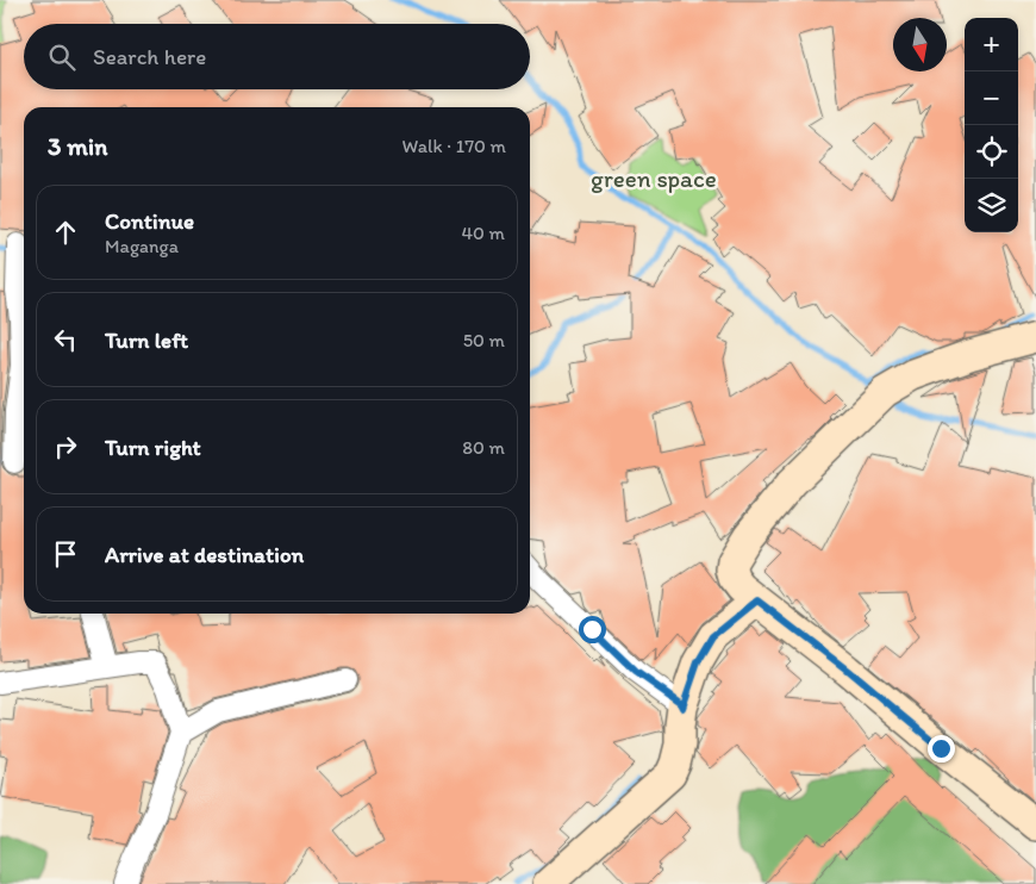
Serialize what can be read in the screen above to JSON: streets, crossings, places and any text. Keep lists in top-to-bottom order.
{
  "parks": ["green space"],
  "north": "bottom",
  "page": {
    "map_buttons": ["+", "−"],
    "search": "Search here",
    "heading": ["3 min", "Walk · 170 m"],
    "list": [
      ["Continue", "Maganga", "40 m"],
      ["Turn left", "50 m"],
      ["Turn right", "80 m"],
      "Arrive at destination"
    ]
  }
}
